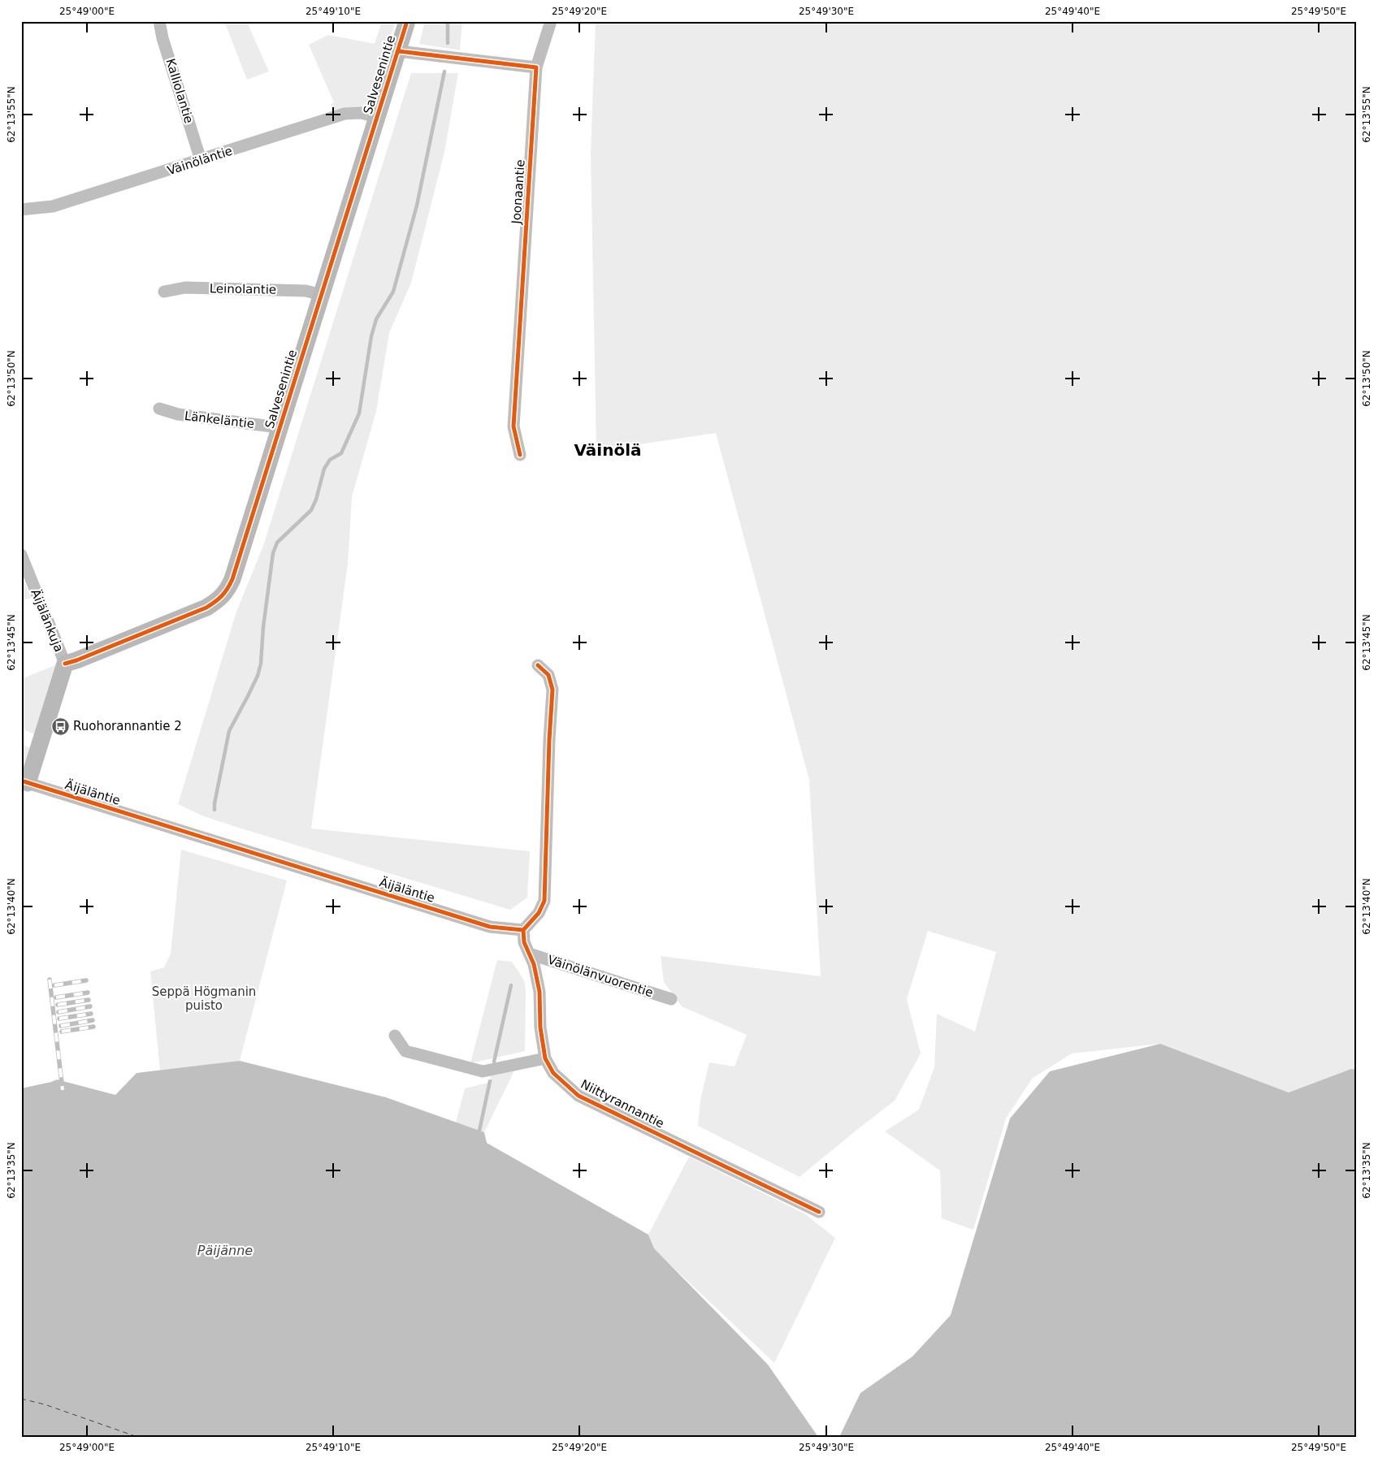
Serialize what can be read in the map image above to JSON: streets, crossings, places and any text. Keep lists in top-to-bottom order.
{
  "streets": {
    "street": [
      "Salvesenintie",
      "Kalliolantie",
      "Väinöläntie",
      "Joonaantie",
      "Leinolantie",
      "Länkeläntie",
      "Äijälänkuja",
      "Äijäläntie",
      "Väinölänvuorentie",
      "Niittyrannantie"
    ]
  },
  "crossings": [
    ["Salvesenintie", "Väinöläntie"],
    ["Salvesenintie", "Leinolantie"],
    ["Salvesenintie", "Länkeläntie"],
    ["Salvesenintie", "Äijälänkuja"],
    ["Kalliolantie", "Väinöläntie"],
    ["Äijäläntie", "Niittyrannantie"],
    ["Väinölänvuorentie", "Niittyrannantie"]
  ],
  "districts": ["Väinölä"],
  "water": ["Päijänne"],
  "parks": ["Seppä Högmanin puisto"],
  "places": {
    "bus stop": ["Ruohorannantie 2"]
  },
  "coordinates": [
    "25°49'00\"E",
    "25°49'10\"E",
    "25°49'20\"E",
    "25°49'30\"E",
    "25°49'40\"E",
    "25°49'50\"E",
    "62°13'55\"N",
    "62°13'50\"N",
    "62°13'45\"N",
    "62°13'40\"N",
    "62°13'35\"N"
  ]
}
